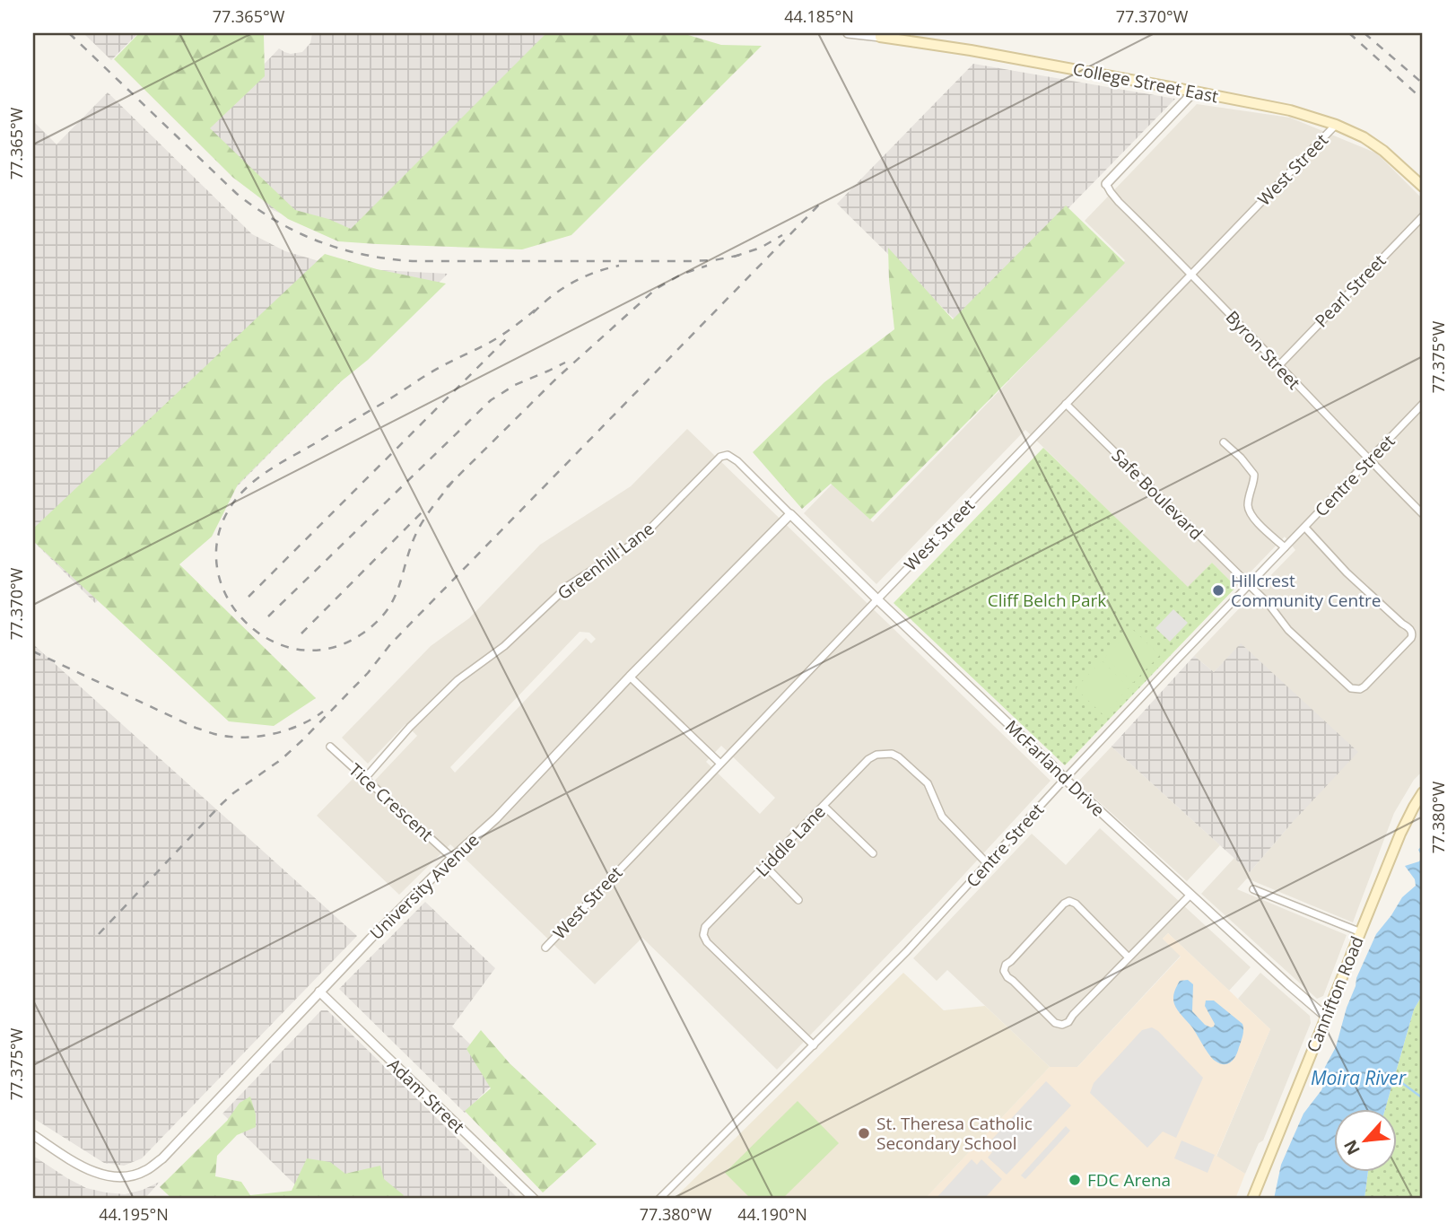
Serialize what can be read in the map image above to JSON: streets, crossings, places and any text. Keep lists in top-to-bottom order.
{
  "streets": {
    "main road": ["College Street East", "Cannifton Road"],
    "street": [
      "West Street",
      "Pearl Street",
      "Byron Street",
      "Centre Street",
      "Safe Boulevard",
      "Greenhill Lane",
      "McFarland Drive",
      "Tice Crescent",
      "Liddle Lane",
      "University Avenue",
      "Adam Street"
    ]
  },
  "crossings": [
    ["College Street East", "West Street"],
    ["West Street", "Byron Street"],
    ["West Street", "Safe Boulevard"],
    ["West Street", "McFarland Drive"],
    ["Pearl Street", "Byron Street"],
    ["Byron Street", "Centre Street"],
    ["Centre Street", "Safe Boulevard"],
    ["Centre Street", "McFarland Drive"],
    ["Centre Street", "Liddle Lane"],
    ["Greenhill Lane", "McFarland Drive"],
    ["Greenhill Lane", "Tice Crescent"],
    ["Greenhill Lane", "University Avenue"],
    ["McFarland Drive", "University Avenue"],
    ["McFarland Drive", "Cannifton Road"],
    ["Tice Crescent", "University Avenue"],
    ["University Avenue", "Adam Street"]
  ],
  "water": ["Moira River"],
  "parks": ["Cliff Belch Park"],
  "places": ["Hillcrest Community Centre", "St. Theresa Catholic Secondary School", "FDC Arena"],
  "north": "bottom left",
  "coordinates": [
    "77.365°W",
    "44.185°N",
    "77.370°W",
    "77.375°W",
    "77.380°W",
    "44.195°N",
    "44.190°N"
  ]
}
